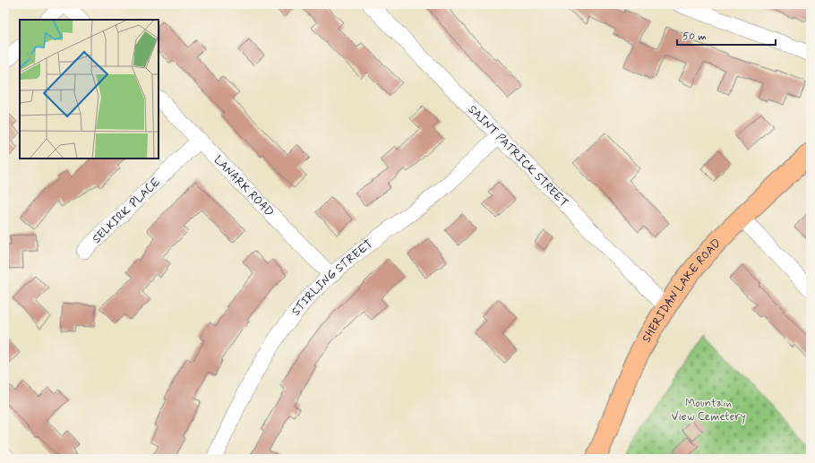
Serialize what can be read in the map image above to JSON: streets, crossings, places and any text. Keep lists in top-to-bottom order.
{
  "streets": {
    "main road": ["SHERIDAN LAKE ROAD"],
    "street": [
      "SAINT PATRICK STREET",
      "LANARK ROAD",
      "SELKIRK PLACE",
      "STIRLING STREET"
    ]
  },
  "crossings": [
    ["SAINT PATRICK STREET", "STIRLING STREET"],
    ["SAINT PATRICK STREET", "SHERIDAN LAKE ROAD"],
    ["LANARK ROAD", "SELKIRK PLACE"],
    ["LANARK ROAD", "STIRLING STREET"]
  ],
  "parks": ["Mountain View Cemetery"],
  "scale_bar": "50 m"
}
